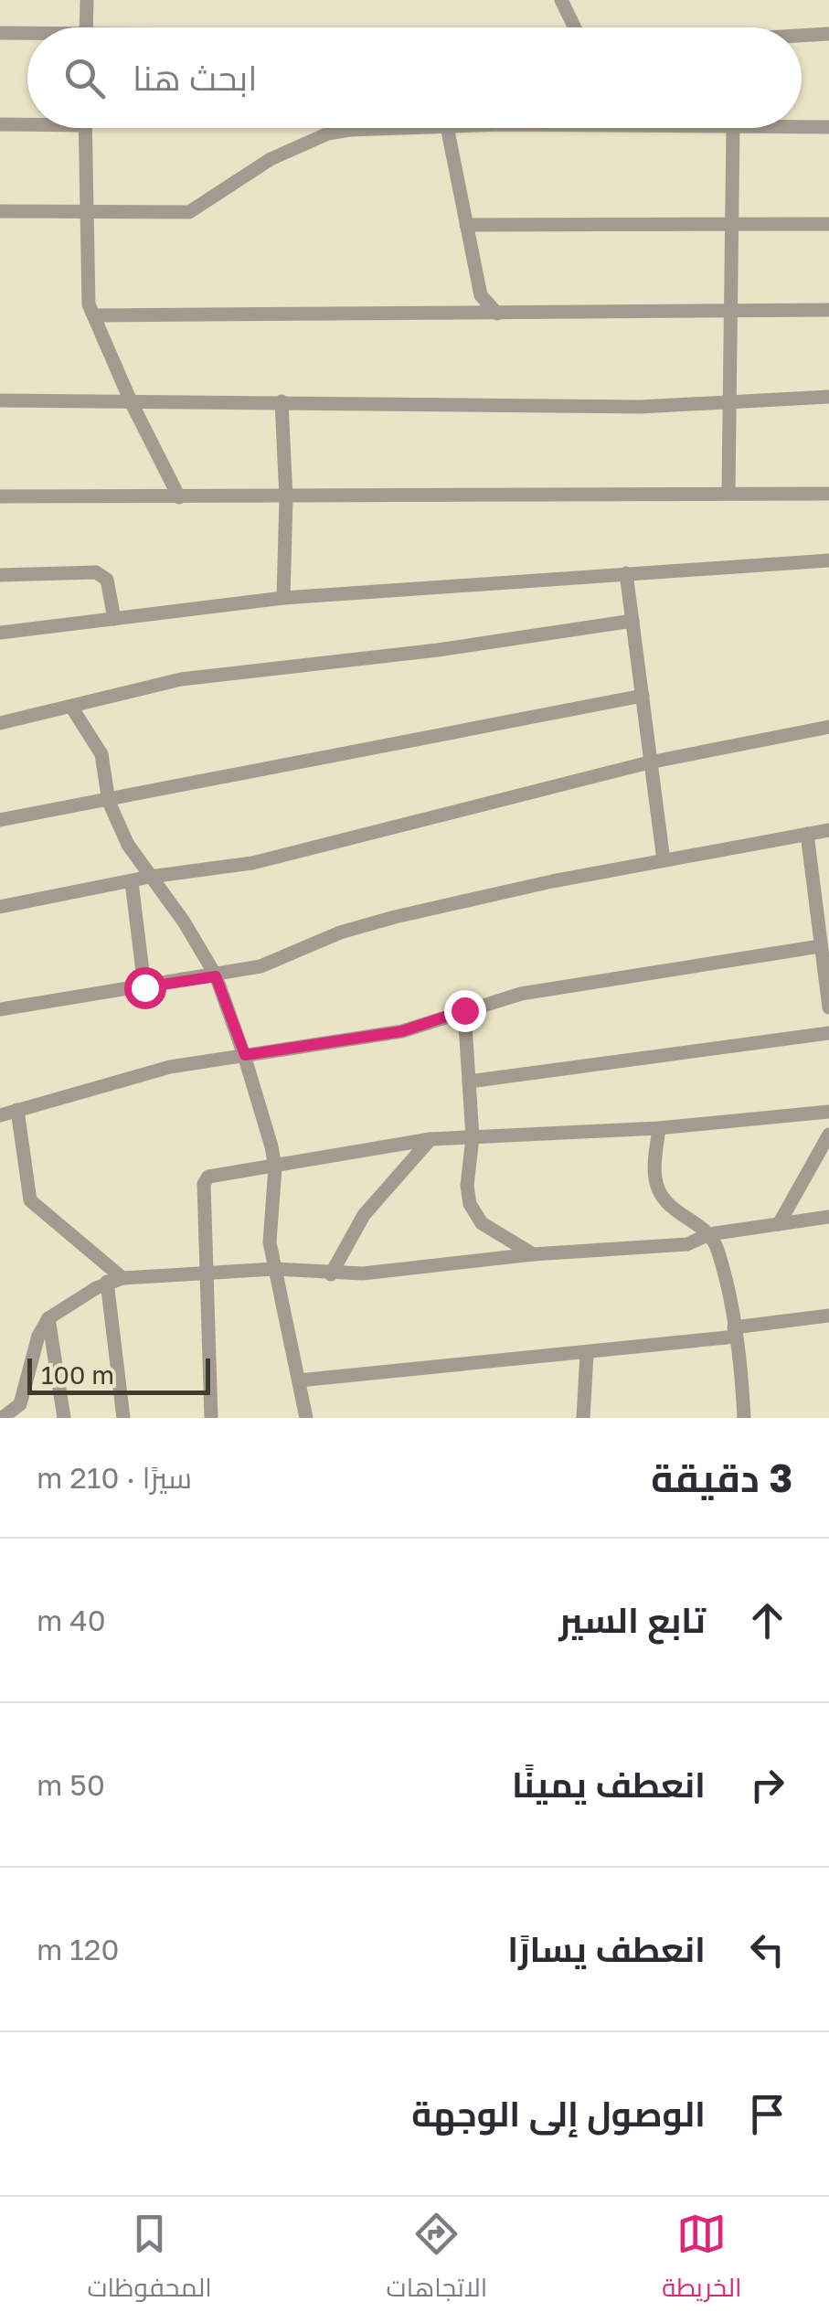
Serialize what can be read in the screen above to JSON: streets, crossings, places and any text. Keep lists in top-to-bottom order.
{
  "scale_bar": "100 m",
  "page": {
    "search": "ابحث هنا",
    "scale": "100 m",
    "heading": ["3 دقيقة", "سيرًا · 210 m"],
    "list": [
      ["تابع السير", "40 m"],
      ["انعطف يمينًا", "50 m"],
      ["انعطف يسارًا", "120 m"],
      "الوصول إلى الوجهة"
    ],
    "nav": ["الخريطة", "الاتجاهات", "المحفوظات"]
  }
}
